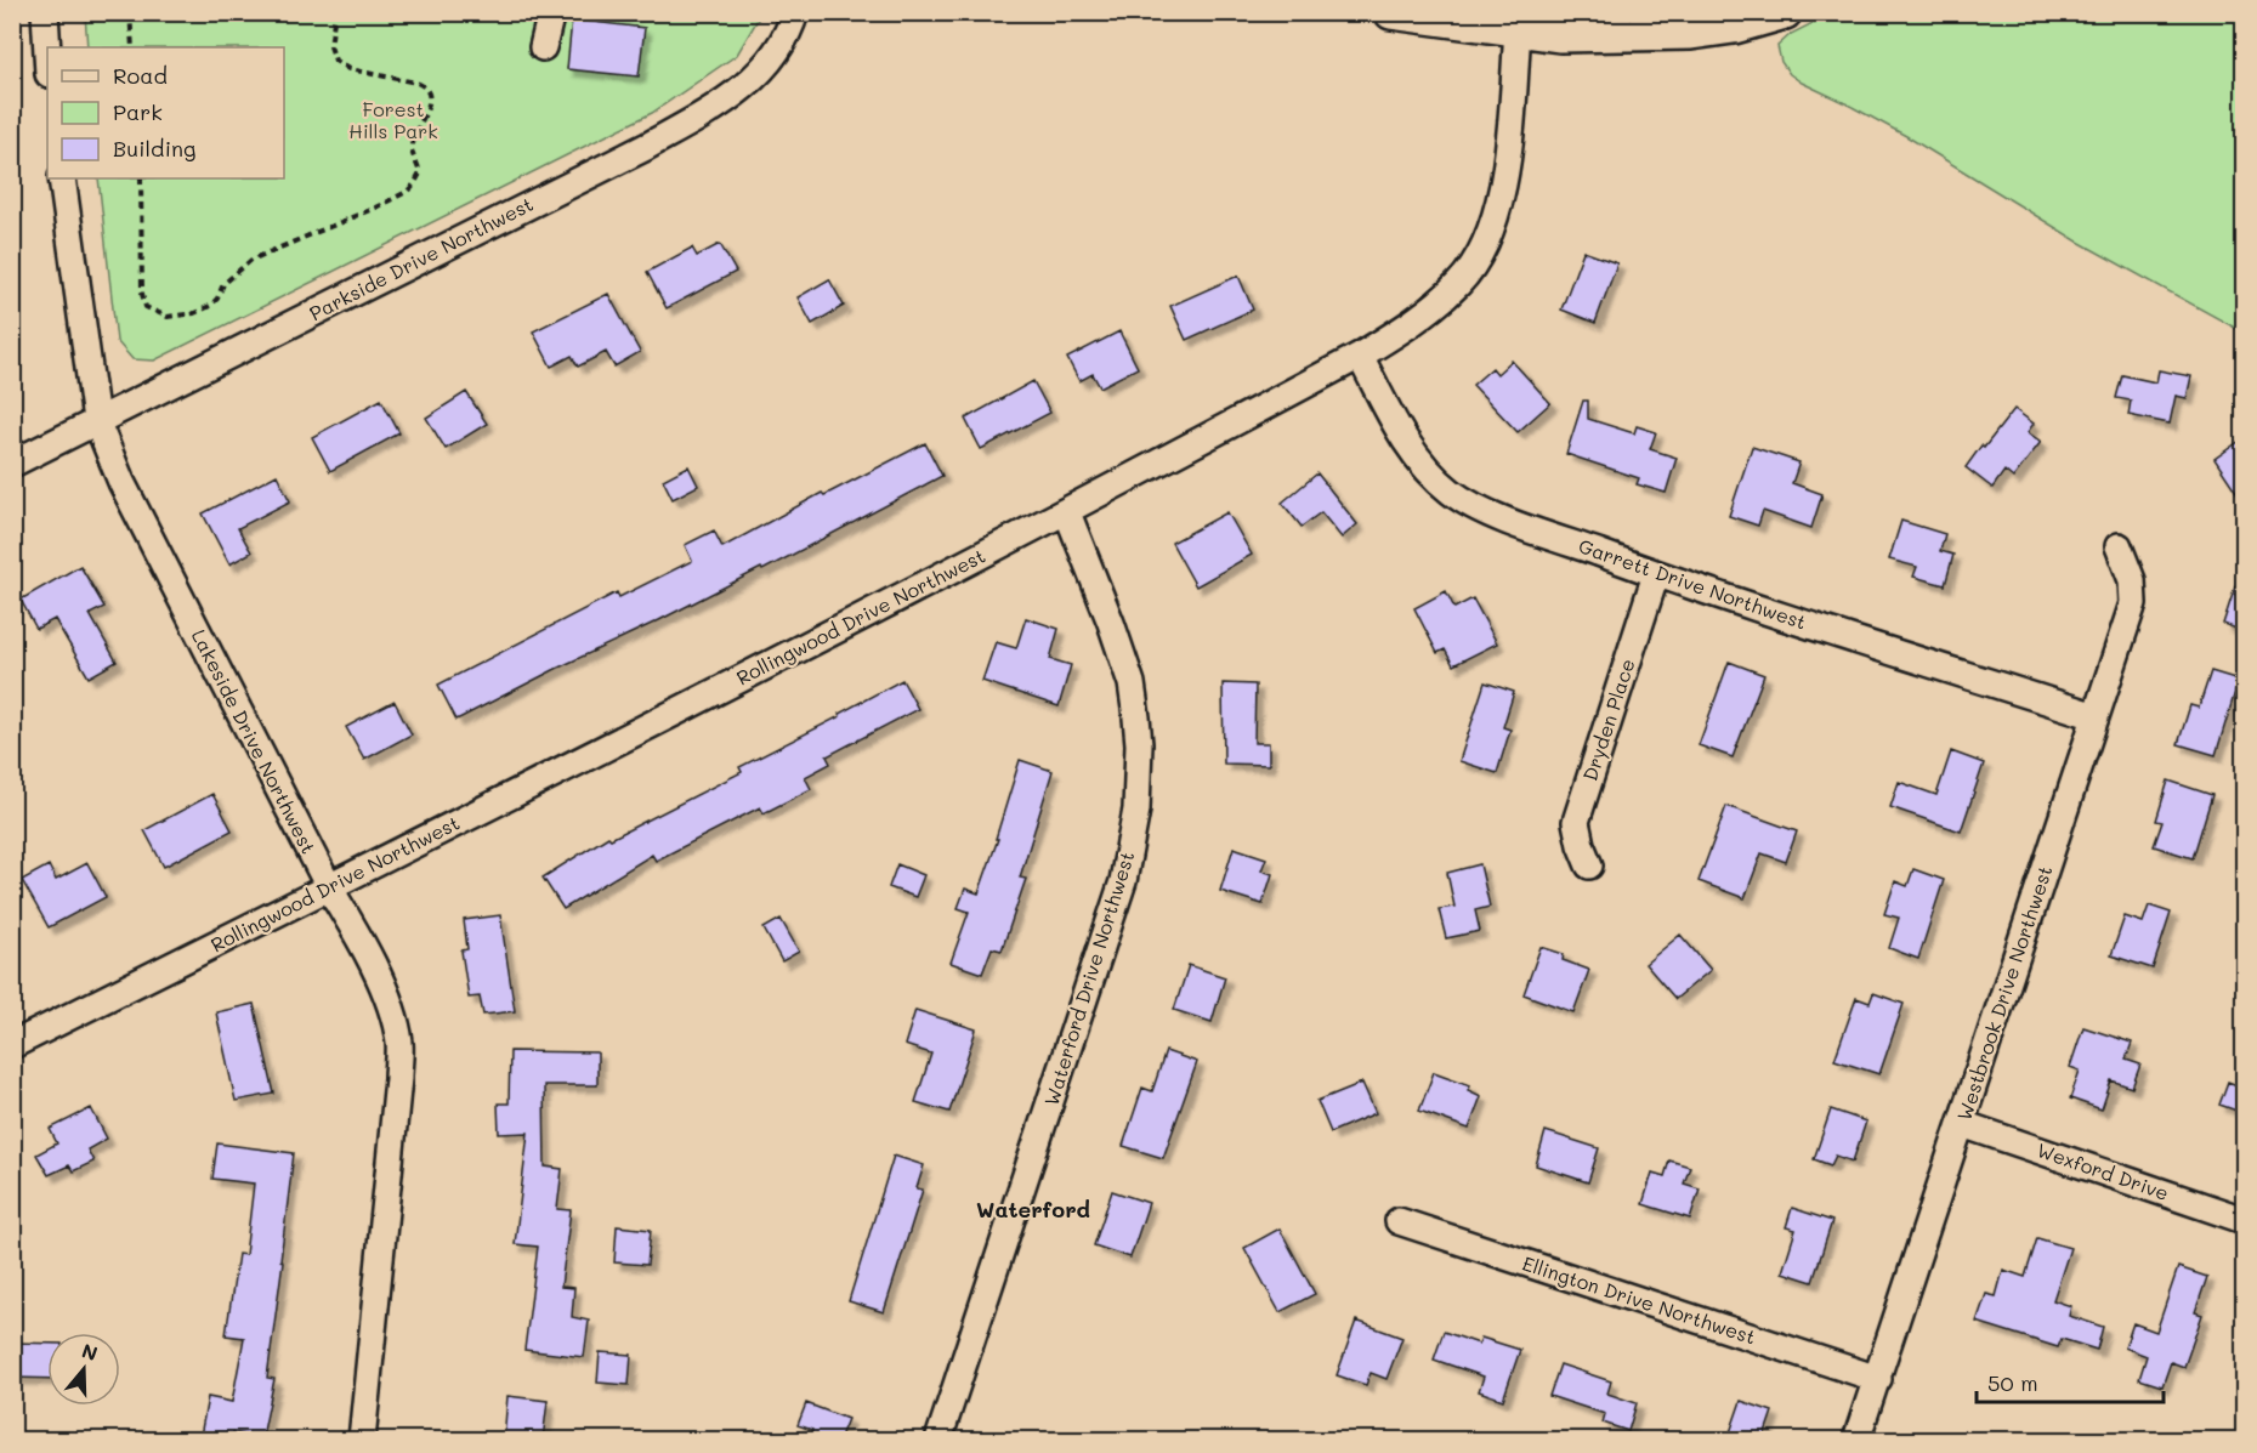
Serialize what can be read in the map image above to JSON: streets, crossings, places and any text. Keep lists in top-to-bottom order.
{
  "streets": {
    "street": [
      "Parkside Drive Northwest",
      "Garrett Drive Northwest",
      "Rollingwood Drive Northwest",
      "Dryden Place",
      "Lakeside Drive Northwest",
      "Waterford Drive Northwest",
      "Westbrook Drive Northwest",
      "Wexford Drive",
      "Ellington Drive Northwest"
    ]
  },
  "crossings": [
    ["Parkside Drive Northwest", "Lakeside Drive Northwest"],
    ["Garrett Drive Northwest", "Rollingwood Drive Northwest"],
    ["Garrett Drive Northwest", "Dryden Place"],
    ["Garrett Drive Northwest", "Westbrook Drive Northwest"],
    ["Rollingwood Drive Northwest", "Lakeside Drive Northwest"],
    ["Rollingwood Drive Northwest", "Waterford Drive Northwest"],
    ["Westbrook Drive Northwest", "Wexford Drive"],
    ["Westbrook Drive Northwest", "Ellington Drive Northwest"]
  ],
  "districts": ["Waterford"],
  "parks": ["Forest Hills Park"],
  "legend": ["Road", "Park", "Building"],
  "scale_bar": "50 m",
  "north": "top"
}
